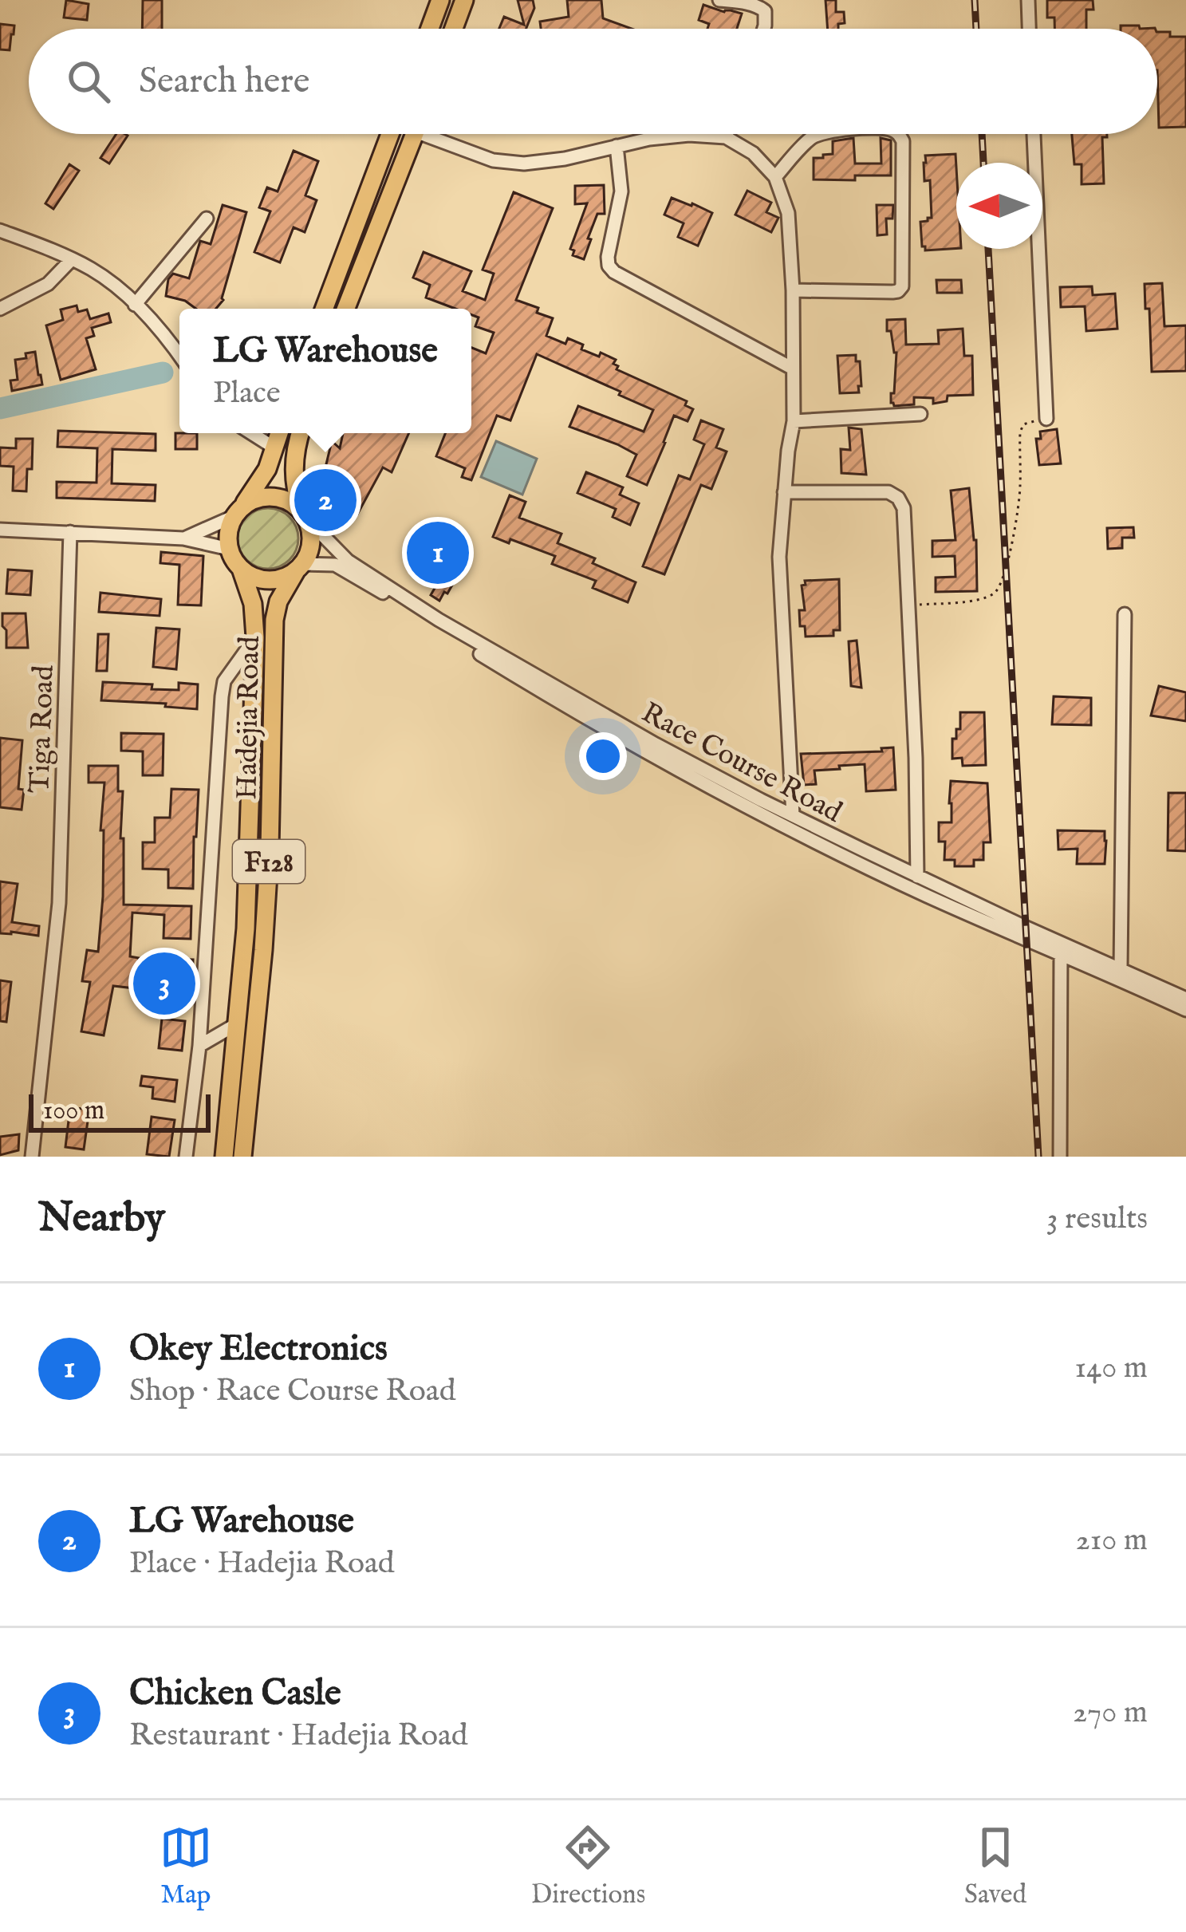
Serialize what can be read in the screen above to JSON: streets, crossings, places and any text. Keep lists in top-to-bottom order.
{
  "streets": {
    "main road": ["Hadejia Road", "F128"],
    "street": ["Tiga Road", "Race Course Road"]
  },
  "crossings": [
    ["Hadejia Road", "Race Course Road"],
    ["Hadejia Road", "F128"],
    ["Race Course Road", "F128"]
  ],
  "scale_bar": "100 m",
  "north": "left",
  "page": {
    "search": "Search here",
    "popup": ["LG Warehouse", "Place"],
    "pins": ["2", "1", "3"],
    "scale": "100 m",
    "heading": ["Nearby", "3 results"],
    "list": [
      {
        "mark": "1",
        "name": "Okey Electronics",
        "note": "Shop · Race Course Road",
        "value": "140 m"
      },
      {
        "mark": "2",
        "name": "LG Warehouse",
        "note": "Place · Hadejia Road",
        "value": "210 m"
      },
      {
        "mark": "3",
        "name": "Chicken Casle",
        "note": "Restaurant · Hadejia Road",
        "value": "270 m"
      }
    ],
    "nav": ["Map", "Directions", "Saved"]
  }
}
